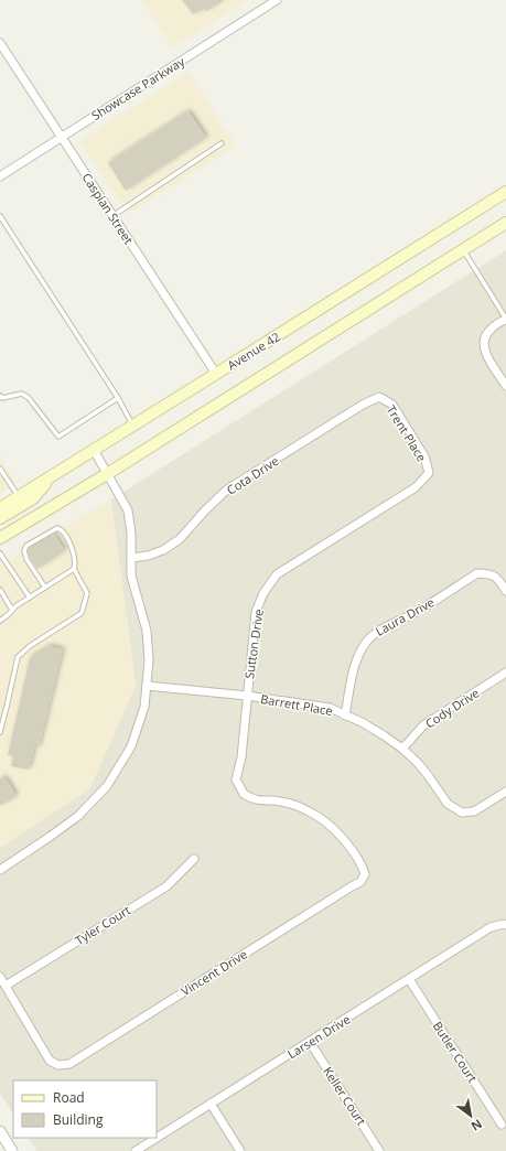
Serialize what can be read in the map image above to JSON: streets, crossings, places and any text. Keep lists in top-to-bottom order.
{
  "streets": {
    "main road": ["Avenue 42"],
    "street": [
      "Showcase Parkway",
      "Caspian Street",
      "Trent Place",
      "Cota Drive",
      "Laura Drive",
      "Sutton Drive",
      "Barrett Place",
      "Cody Drive",
      "Tyler Court",
      "Vincent Drive",
      "Larsen Drive",
      "Butler Court",
      "Keller Court"
    ]
  },
  "crossings": [
    ["Showcase Parkway", "Caspian Street"],
    ["Caspian Street", "Avenue 42"],
    ["Trent Place", "Cota Drive"],
    ["Trent Place", "Sutton Drive"],
    ["Laura Drive", "Barrett Place"],
    ["Sutton Drive", "Barrett Place"],
    ["Sutton Drive", "Vincent Drive"],
    ["Barrett Place", "Cody Drive"],
    ["Tyler Court", "Vincent Drive"],
    ["Larsen Drive", "Butler Court"],
    ["Larsen Drive", "Keller Court"]
  ],
  "legend": ["Road", "Building"],
  "north": "bottom right"
}
